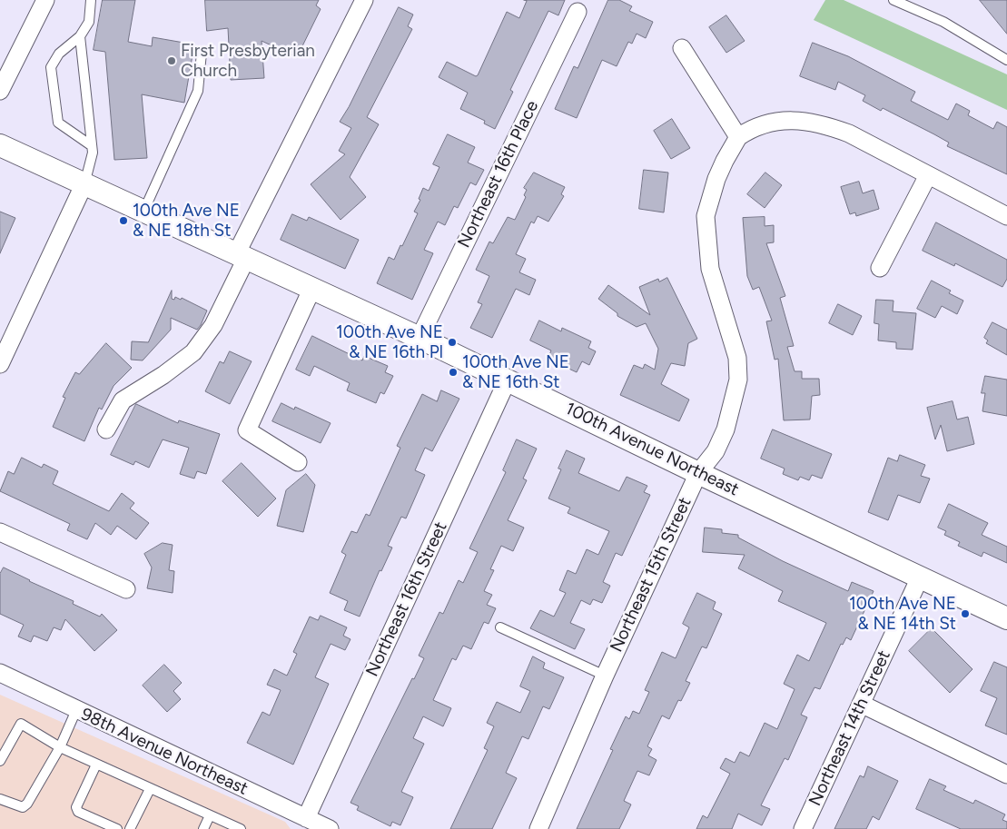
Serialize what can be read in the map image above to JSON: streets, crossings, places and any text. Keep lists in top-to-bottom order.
{
  "streets": {
    "street": [
      "Northeast 16th Place",
      "100th Avenue Northeast",
      "Northeast 15th Street",
      "Northeast 16th Street",
      "Northeast 14th Street",
      "98th Avenue Northeast"
    ]
  },
  "crossings": [
    ["Northeast 16th Place", "100th Avenue Northeast"],
    ["100th Avenue Northeast", "Northeast 15th Street"],
    ["100th Avenue Northeast", "Northeast 16th Street"],
    ["100th Avenue Northeast", "Northeast 14th Street"],
    ["Northeast 16th Street", "98th Avenue Northeast"]
  ],
  "places": [
    "First Presbyterian Church",
    "100th Ave NE & NE 18th St",
    "100th Ave NE & NE 16th Pl",
    "100th Ave NE & NE 16th St",
    "100th Ave NE & NE 14th St"
  ]
}
